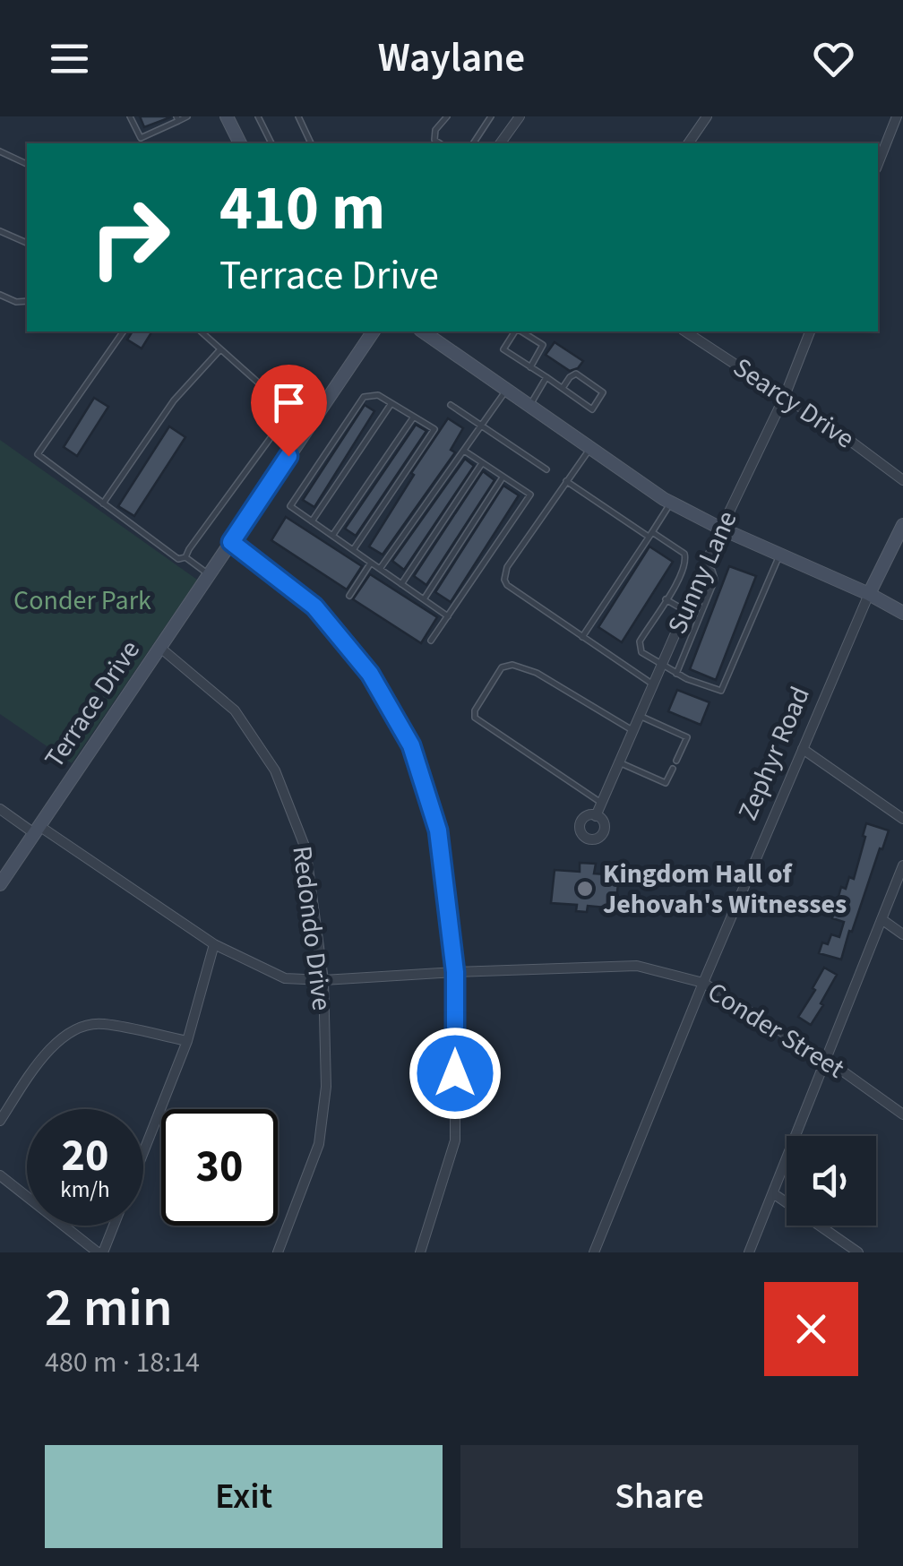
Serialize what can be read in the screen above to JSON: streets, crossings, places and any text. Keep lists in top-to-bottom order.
{
  "streets": {
    "street": [
      "Searcy Drive",
      "Sunny Lane",
      "Terrace Drive",
      "Zephyr Road",
      "Redondo Drive",
      "Conder Street"
    ]
  },
  "crossings": [
    ["Searcy Drive", "Sunny Lane"],
    ["Terrace Drive", "Redondo Drive"],
    ["Terrace Drive", "Conder Street"],
    ["Zephyr Road", "Conder Street"],
    ["Redondo Drive", "Conder Street"]
  ],
  "parks": ["Conder Park"],
  "places": ["Kingdom Hall of Jehovah's Witnesses"],
  "page": {
    "header": "Waylane",
    "turn": ["410 m", "Terrace Drive"],
    "speed": "20 km/h",
    "limit": "30",
    "heading": ["2 min", "480 m · 18:14"],
    "buttons": ["Exit", "Share"]
  }
}
